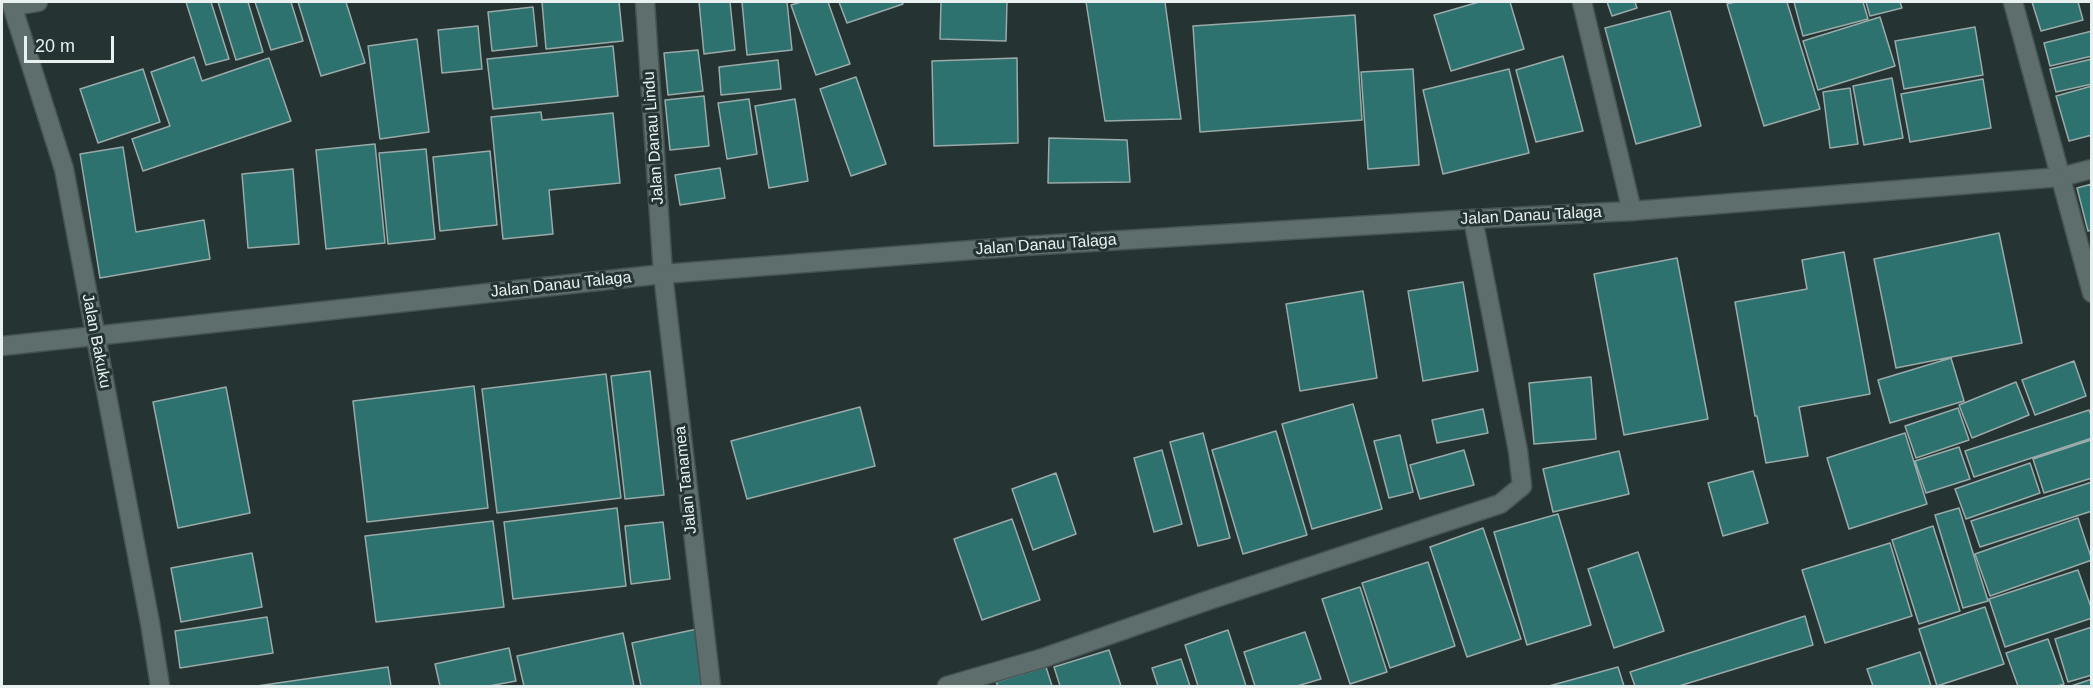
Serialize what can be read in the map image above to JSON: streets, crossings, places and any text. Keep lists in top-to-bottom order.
{
  "streets": {
    "street": [
      "Jalan Danau Lindu",
      "Jalan Danau Talaga",
      "Jalan Bakuku",
      "Jalan Tanamea"
    ]
  },
  "crossings": [
    ["Jalan Danau Lindu", "Jalan Danau Talaga"],
    ["Jalan Danau Lindu", "Jalan Tanamea"],
    ["Jalan Danau Talaga", "Jalan Bakuku"],
    ["Jalan Danau Talaga", "Jalan Tanamea"]
  ],
  "scale_bar": "20 m"
}
